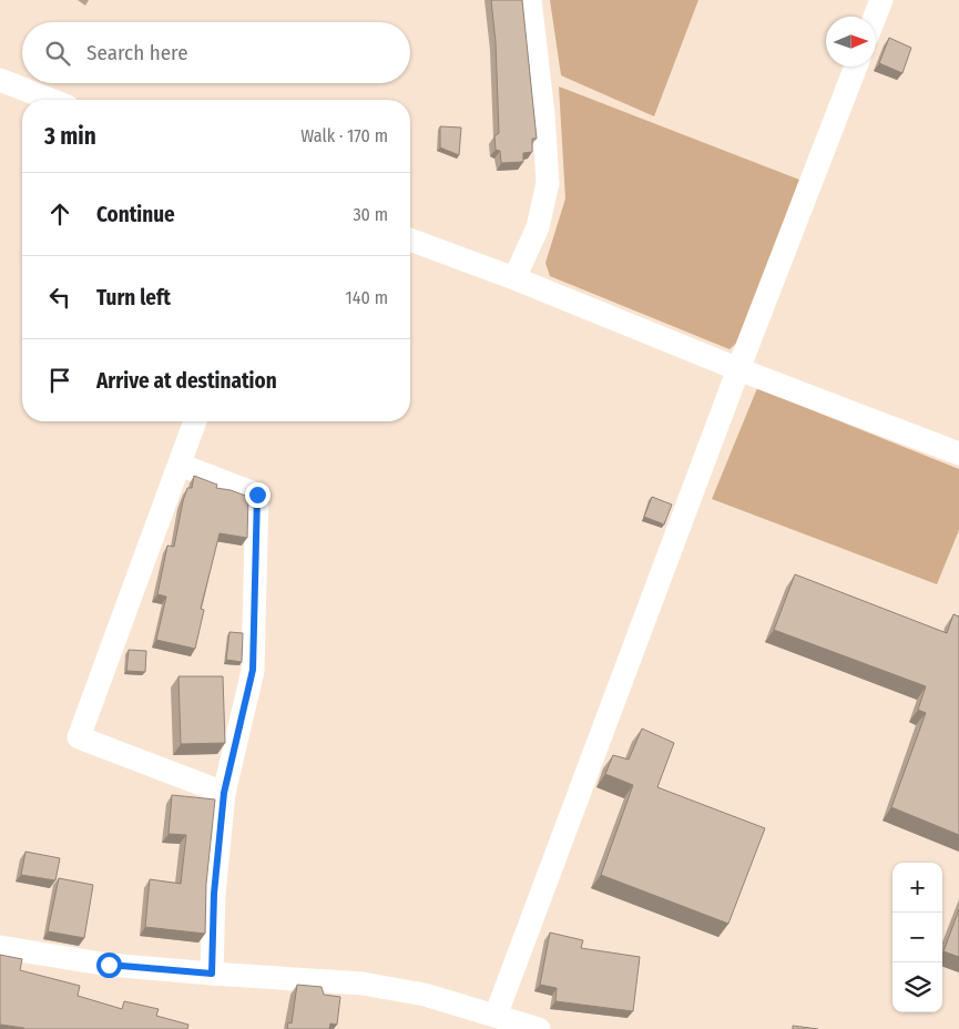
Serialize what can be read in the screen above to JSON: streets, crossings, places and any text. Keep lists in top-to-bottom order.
{
  "north": "right",
  "page": {
    "search": "Search here",
    "heading": ["3 min", "Walk · 170 m"],
    "list": [
      ["Continue", "30 m"],
      ["Turn left", "140 m"],
      "Arrive at destination"
    ],
    "map_buttons": ["+", "−"]
  }
}
